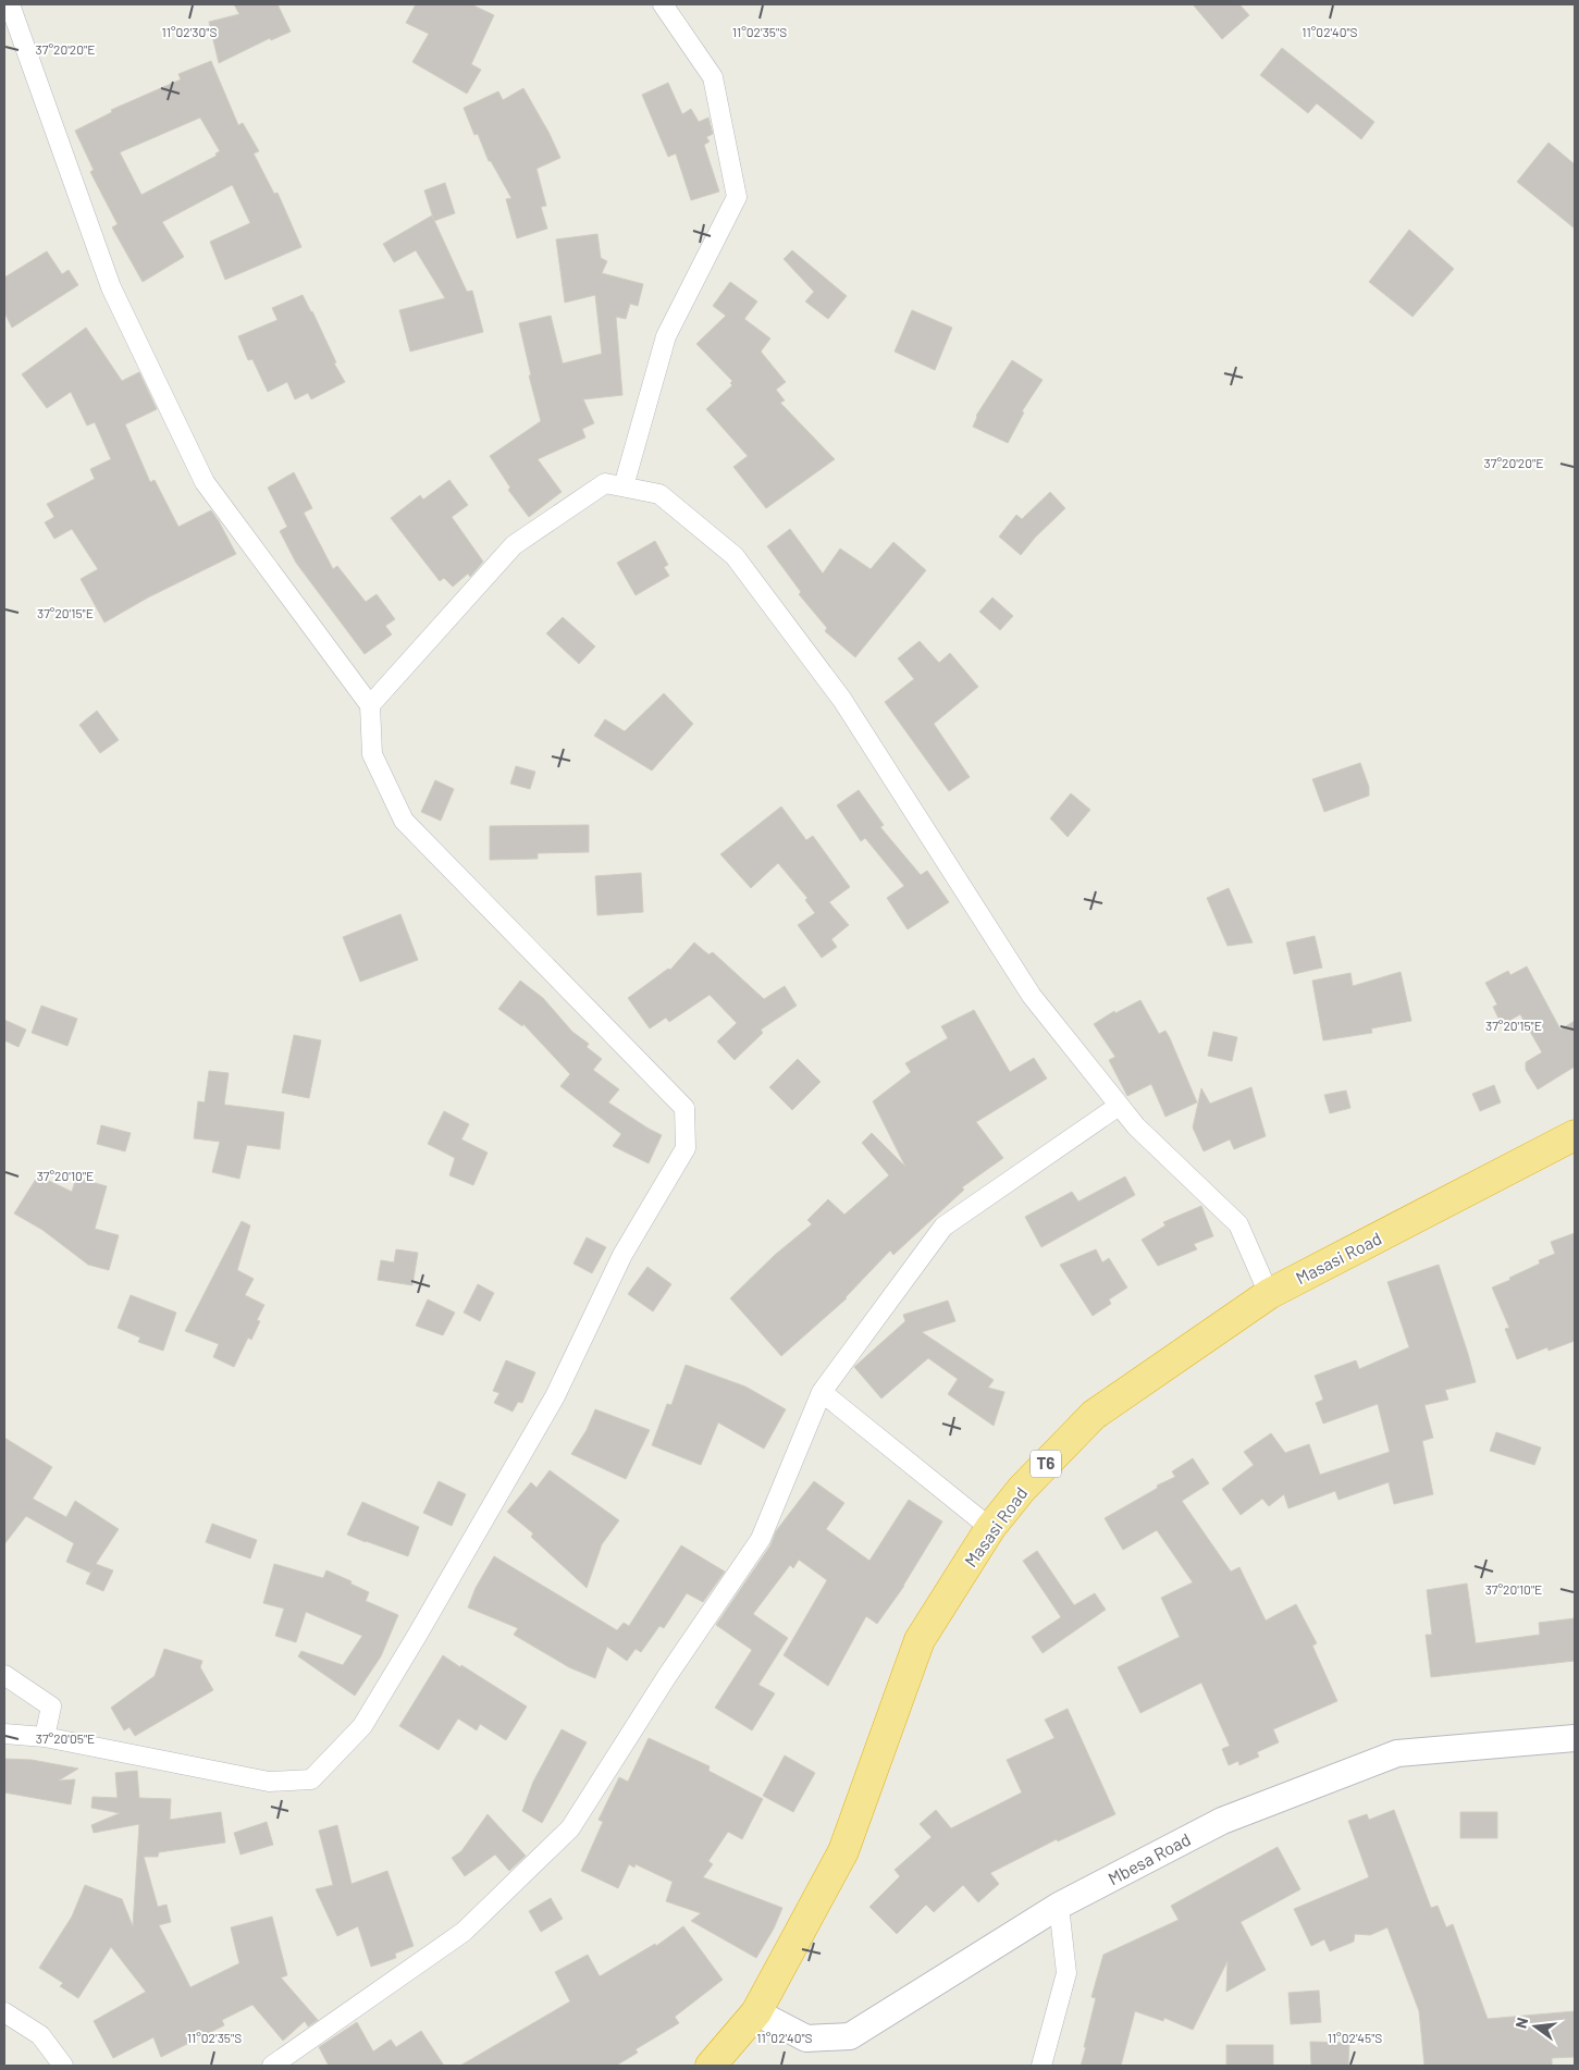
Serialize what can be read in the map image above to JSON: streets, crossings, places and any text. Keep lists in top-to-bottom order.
{
  "streets": {
    "highway": ["Masasi Road", "T6"],
    "main road": ["Mbesa Road"]
  },
  "crossings": [
    ["Masasi Road", "T6"],
    ["Masasi Road", "Mbesa Road"],
    ["T6", "Mbesa Road"]
  ],
  "north": "left",
  "coordinates": [
    "11°02'30\"S",
    "11°02'35\"S",
    "11°02'40\"S",
    "37°20'20\"E",
    "37°20'15\"E",
    "37°20'10\"E",
    "37°20'05\"E",
    "11°02'45\"S"
  ]
}
